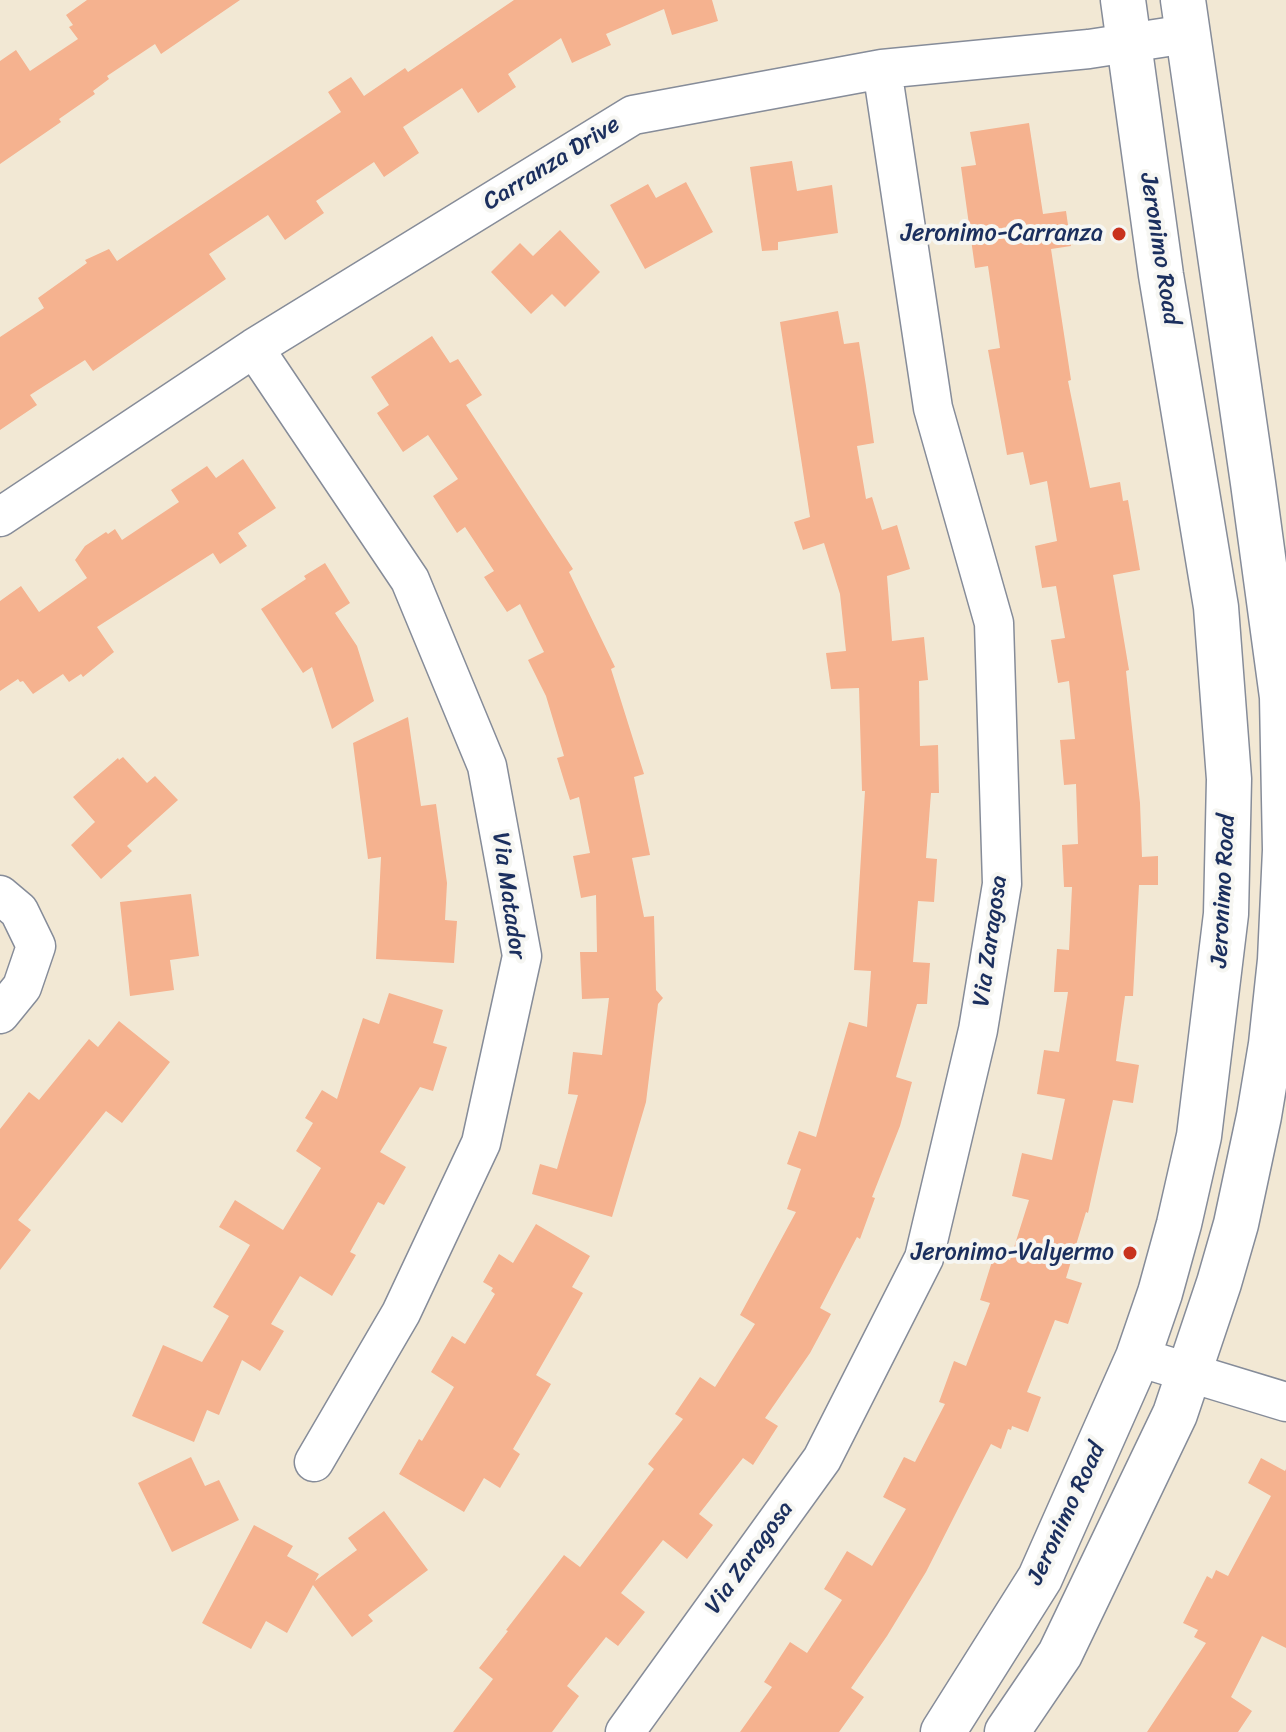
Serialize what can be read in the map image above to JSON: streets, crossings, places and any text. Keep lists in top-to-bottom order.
{
  "streets": {
    "main road": ["Jeronimo Road"],
    "street": ["Carranza Drive", "Via Matador", "Via Zaragosa"]
  },
  "crossings": [
    ["Carranza Drive", "Jeronimo Road"],
    ["Carranza Drive", "Via Matador"],
    ["Carranza Drive", "Via Zaragosa"]
  ],
  "places": ["Jeronimo-Carranza", "Jeronimo-Valyermo"]
}
